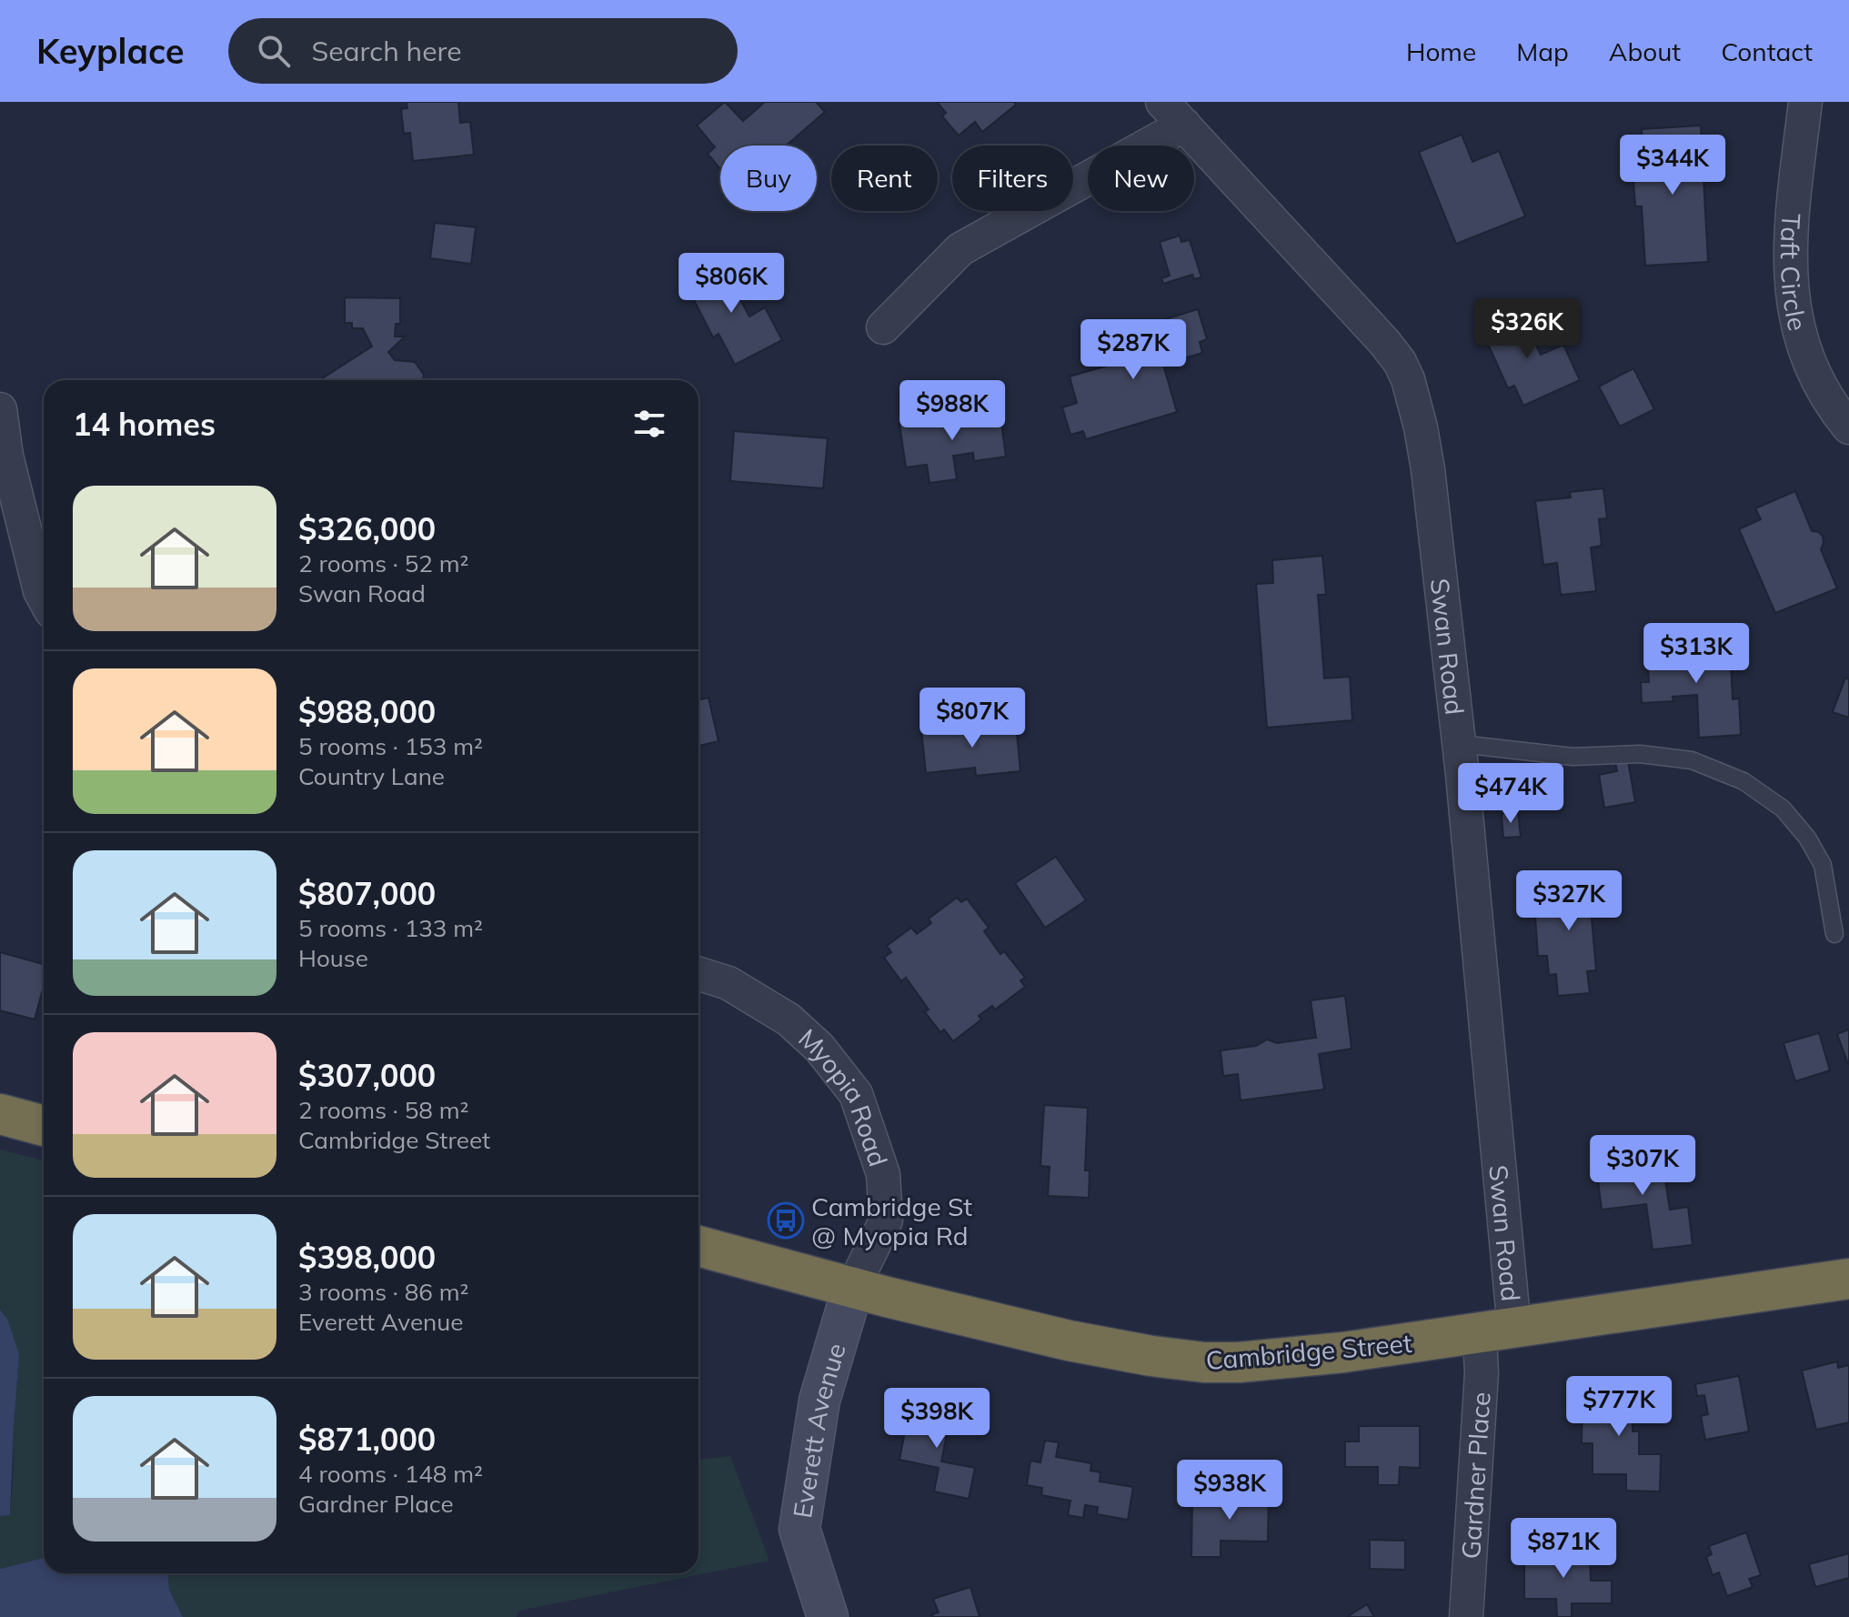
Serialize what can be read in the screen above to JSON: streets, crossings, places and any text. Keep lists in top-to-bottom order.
{
  "streets": {
    "highway": ["Cambridge Street"],
    "street": [
      "Taft Circle",
      "Swan Road",
      "Myopia Road",
      "Everett Avenue",
      "Gardner Place"
    ]
  },
  "crossings": [
    ["Swan Road", "Cambridge Street"],
    ["Swan Road", "Gardner Place"],
    ["Myopia Road", "Cambridge Street"],
    ["Myopia Road", "Everett Avenue"],
    ["Cambridge Street", "Everett Avenue"],
    ["Cambridge Street", "Gardner Place"]
  ],
  "places": {
    "bus stop": ["Cambridge St @ Myopia Rd"]
  },
  "page": {
    "header": "Keyplace",
    "search": "Search here",
    "nav": [
      "Home",
      "Map",
      "About",
      "Contact"
    ],
    "price": [
      "$344K",
      "$806K",
      "$326K",
      "$287K",
      "$988K",
      "$313K",
      "$807K",
      "$474K",
      "$327K",
      "$307K",
      "$777K",
      "$398K",
      "$938K",
      "$871K"
    ],
    "chip": [
      "Buy",
      "Rent",
      "Filters",
      "New"
    ],
    "heading": "14 homes",
    "list": [
      {
        "name": "$326,000",
        "note": "2 rooms · 52 m² · Swan Road"
      },
      {
        "name": "$988,000",
        "note": "5 rooms · 153 m² · Country Lane"
      },
      {
        "name": "$807,000",
        "note": "5 rooms · 133 m² · House"
      },
      {
        "name": "$307,000",
        "note": "2 rooms · 58 m² · Cambridge Street"
      },
      {
        "name": "$398,000",
        "note": "3 rooms · 86 m² · Everett Avenue"
      },
      {
        "name": "$871,000",
        "note": "4 rooms · 148 m² · Gardner Place"
      }
    ]
  }
}
